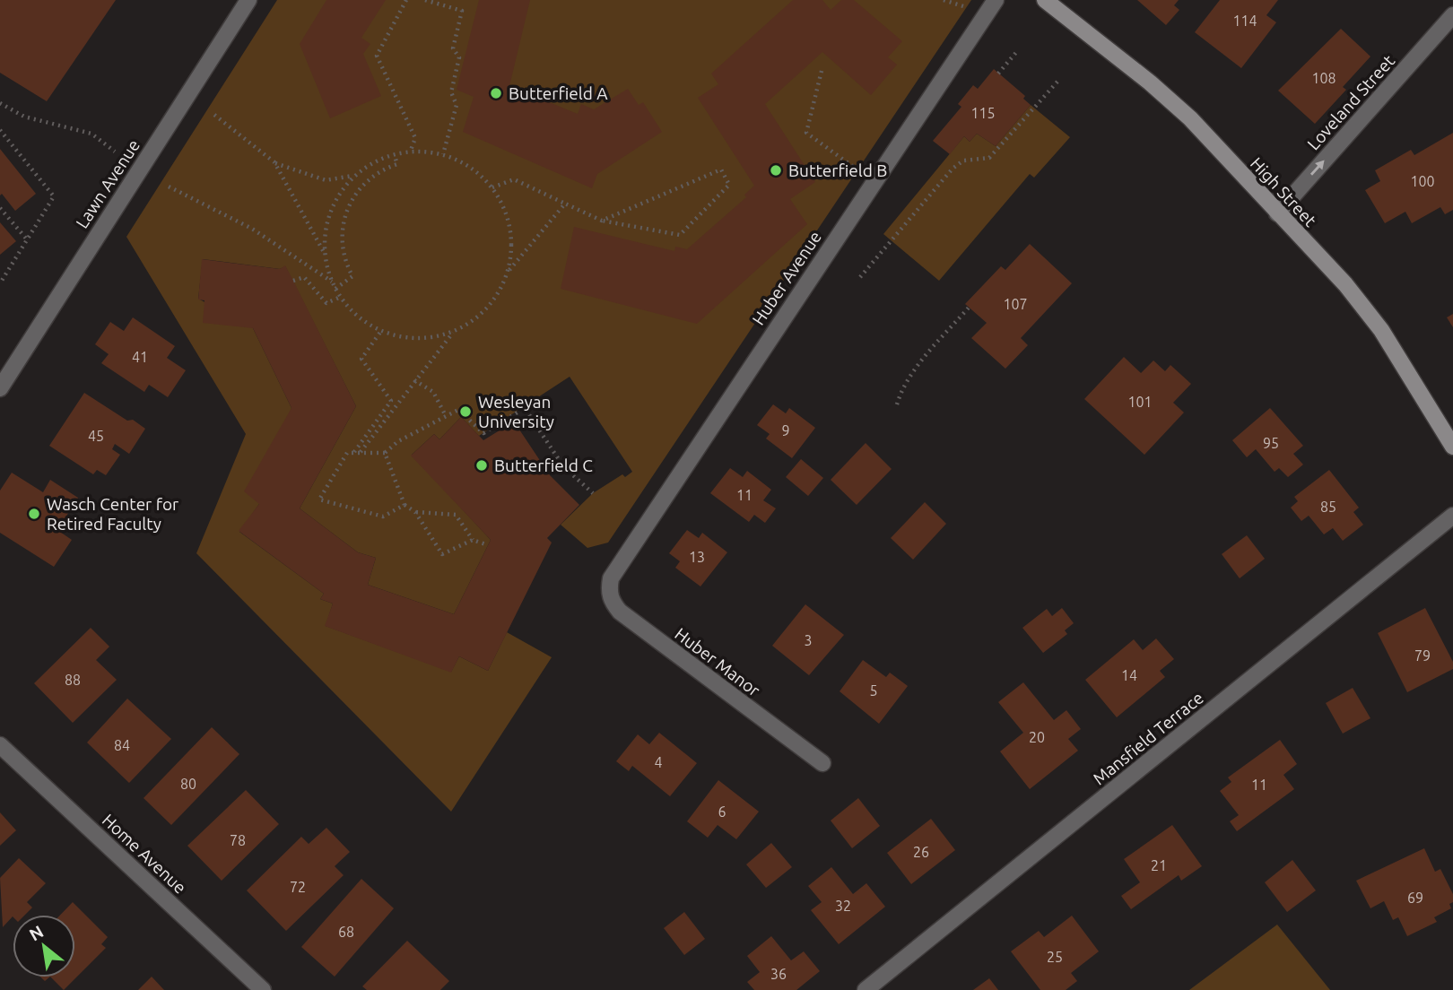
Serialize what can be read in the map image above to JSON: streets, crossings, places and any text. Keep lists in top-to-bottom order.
{
  "streets": {
    "street": [
      "Loveland Street",
      "Lawn Avenue",
      "High Street",
      "Huber Avenue",
      "Huber Manor",
      "Mansfield Terrace",
      "Home Avenue"
    ]
  },
  "crossings": [
    ["Loveland Street", "High Street"],
    ["Huber Avenue", "Huber Manor"]
  ],
  "one_way": ["Loveland Street"],
  "places": [
    "Butterfield A",
    "Butterfield B",
    "Wesleyan University",
    "Butterfield C",
    "Wasch Center for Retired Faculty"
  ],
  "house_numbers": [
    "114",
    "108",
    "115",
    "100",
    "107",
    "41",
    "101",
    "9",
    "45",
    "95",
    "11",
    "85",
    "13",
    "3",
    "79",
    "14",
    "88",
    "5",
    "20",
    "84",
    "4",
    "80",
    "11",
    "6",
    "78",
    "26",
    "21",
    "72",
    "69",
    "32",
    "68",
    "25",
    "36"
  ],
  "north": "top left"
}
